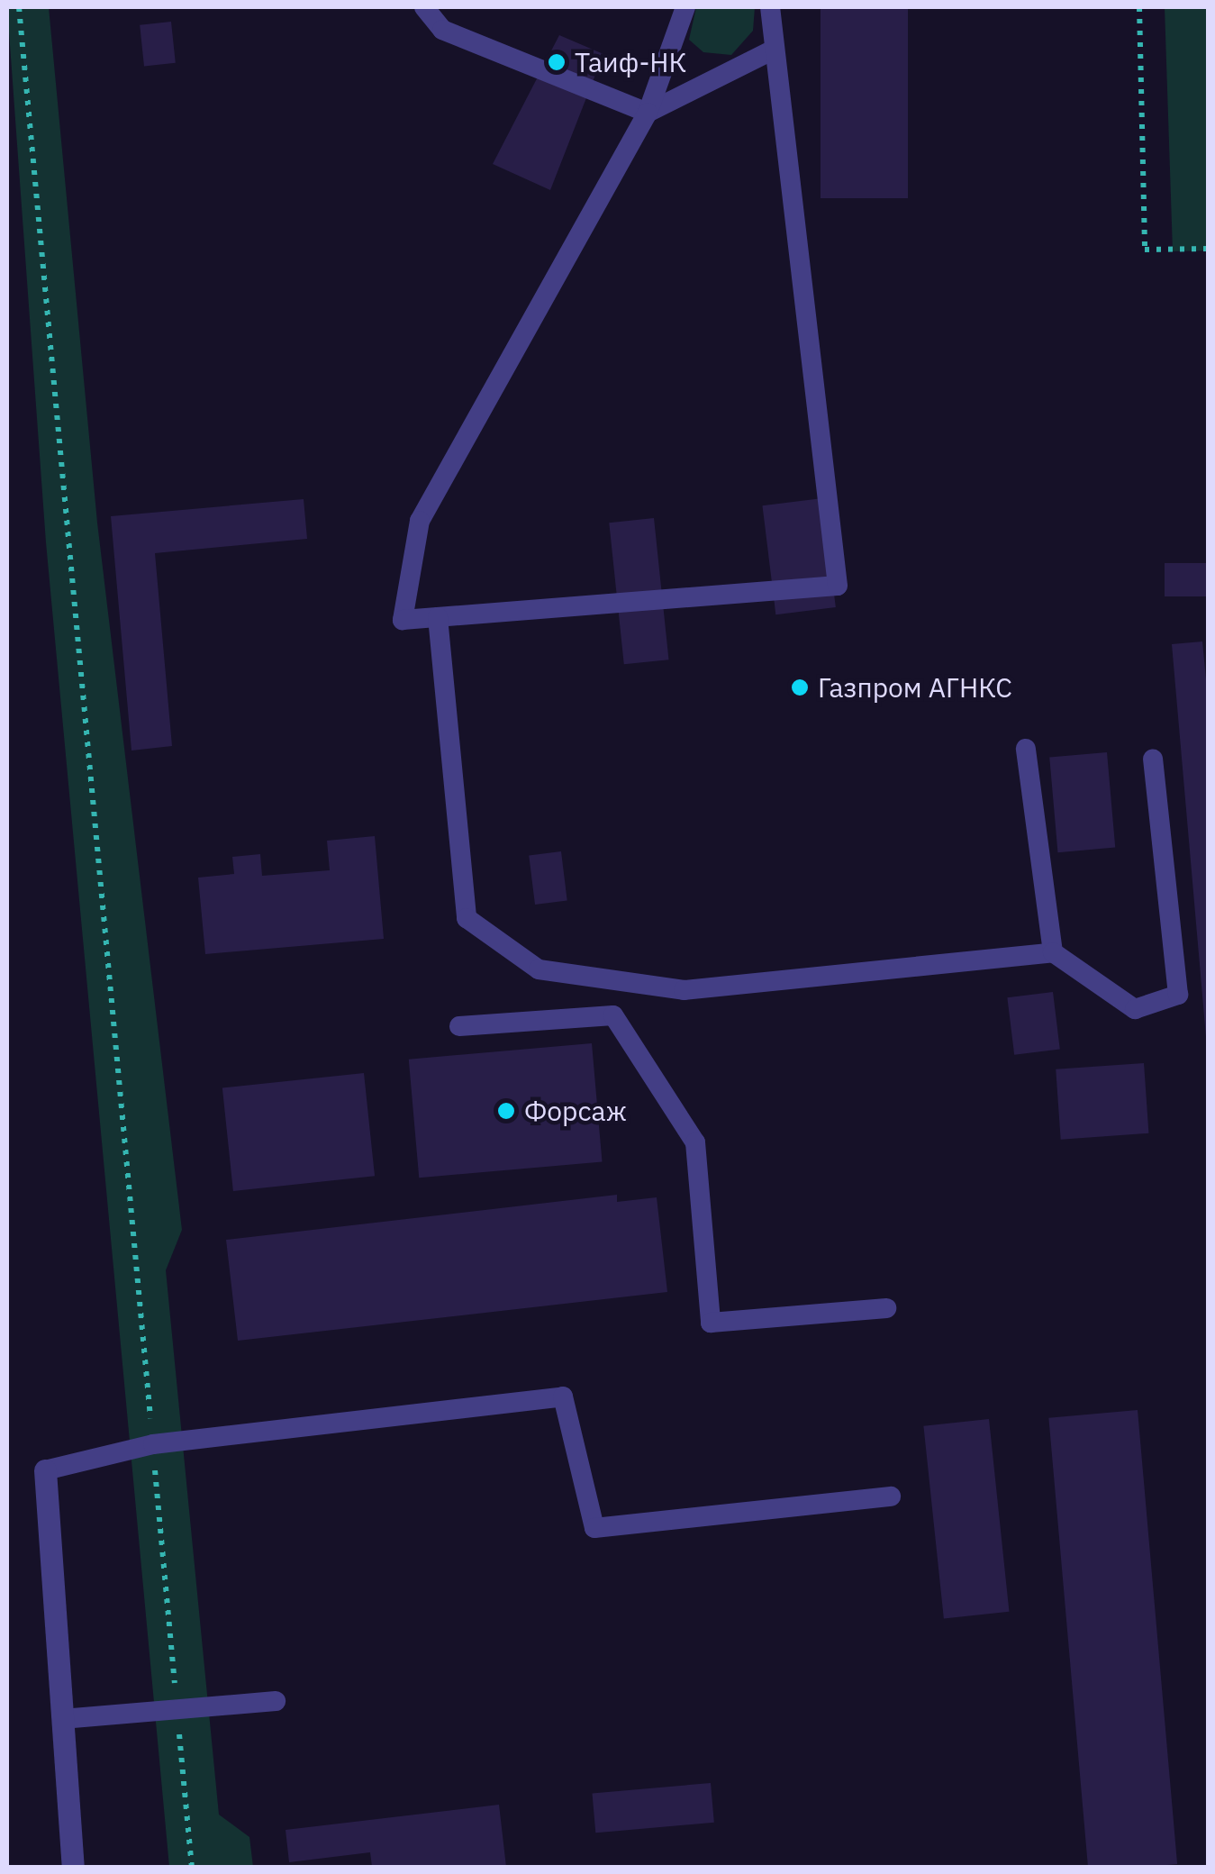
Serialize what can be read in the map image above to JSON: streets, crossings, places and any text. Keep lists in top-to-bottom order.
{
  "places": ["Таиф-НК", "Газпром АГНКС", "Форсаж"]
}
